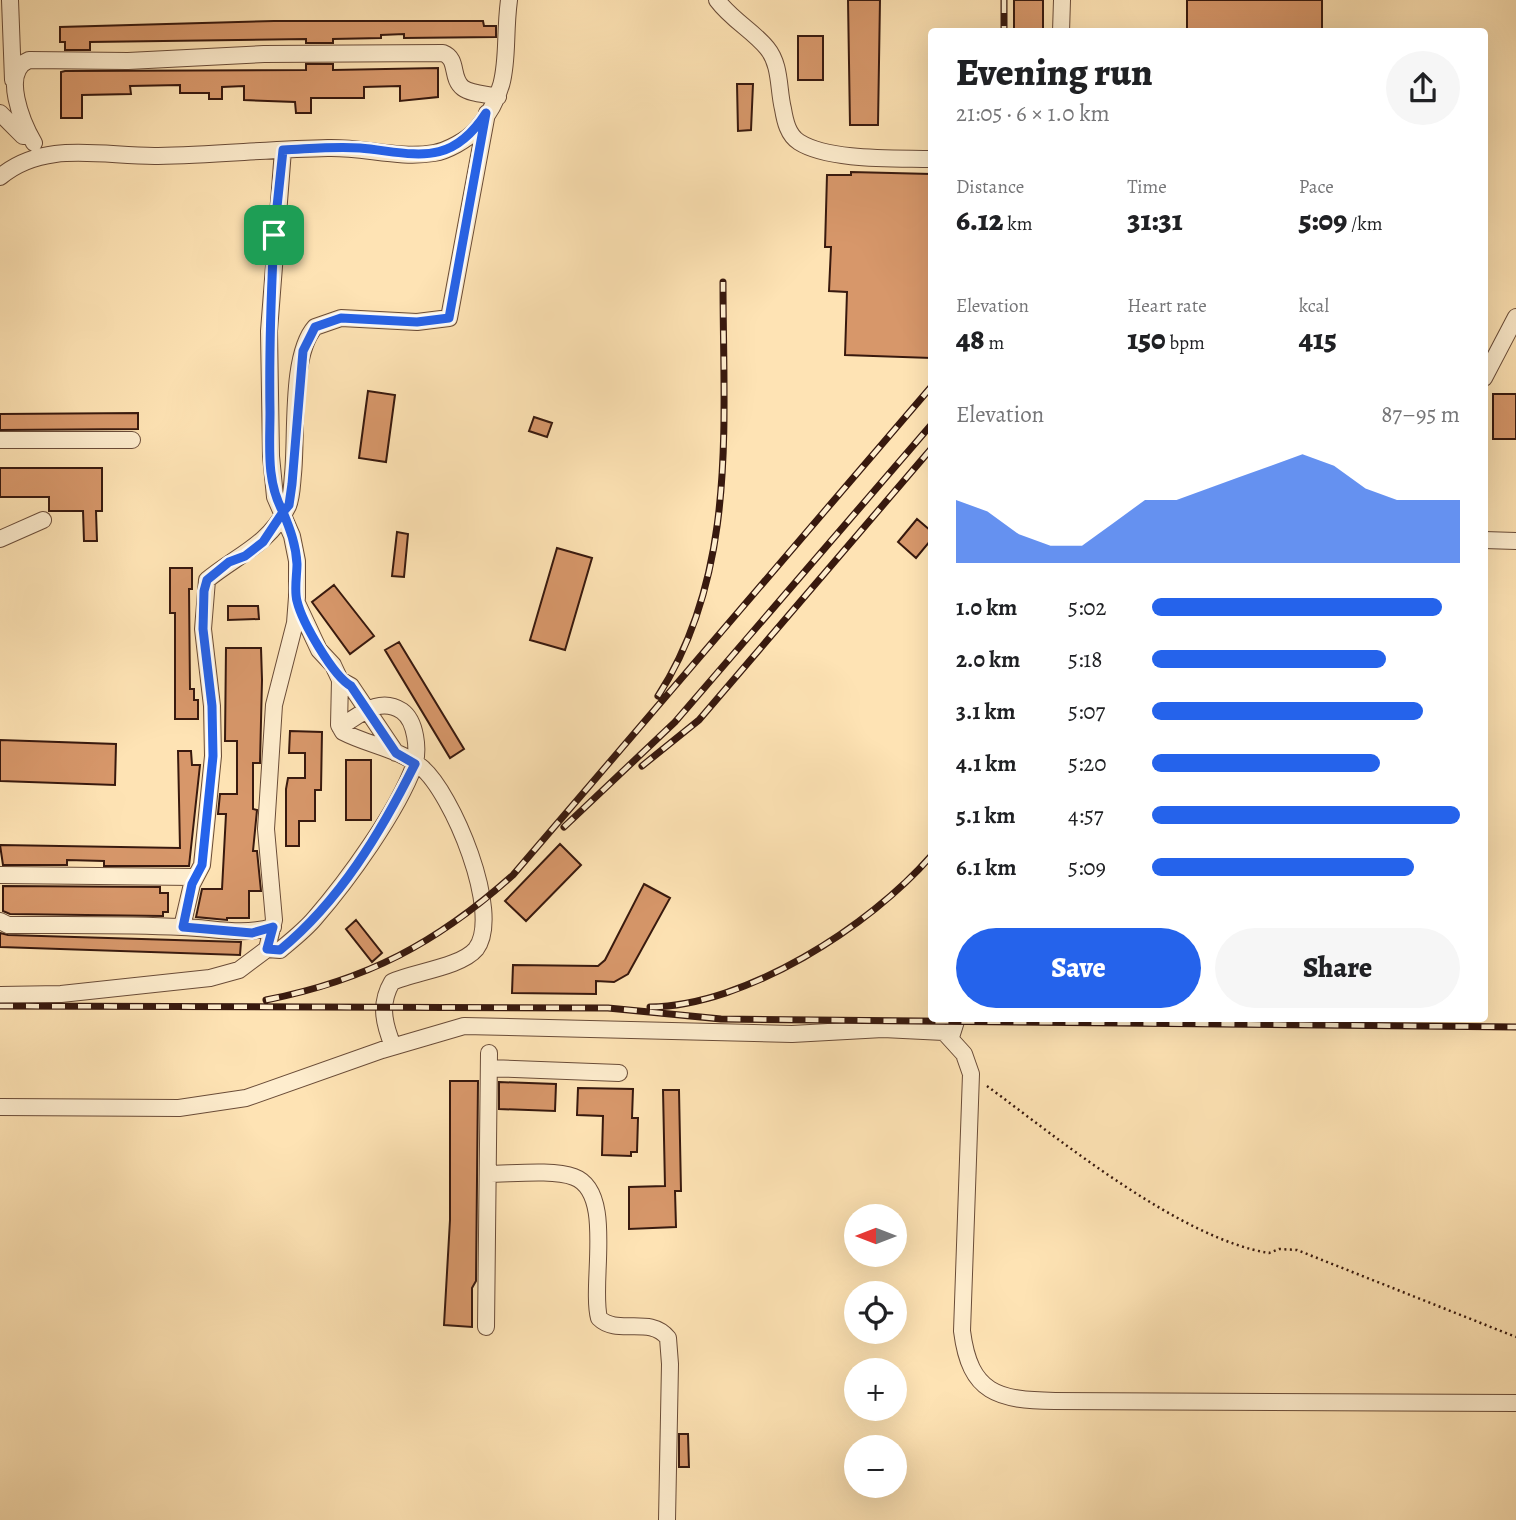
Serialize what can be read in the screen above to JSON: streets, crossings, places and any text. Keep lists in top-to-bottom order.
{
  "north": "left",
  "page": {
    "heading": ["Evening run", "21:05 · 6 × 1.0 km"],
    "stats": [
      ["Distance", "6.12 km"],
      ["Time", "31:31"],
      ["Pace", "5:09 /km"],
      ["Elevation", "48 m"],
      ["Heart rate", "150 bpm"],
      ["kcal", "415"]
    ],
    "chart": ["Elevation", "87–95 m"],
    "list": [
      {
        "name": "1.0 km",
        "note": "5:02"
      },
      {
        "name": "2.0 km",
        "note": "5:18"
      },
      {
        "name": "3.1 km",
        "note": "5:07"
      },
      {
        "name": "4.1 km",
        "note": "5:20"
      },
      {
        "name": "5.1 km",
        "note": "4:57"
      },
      {
        "name": "6.1 km",
        "note": "5:09"
      }
    ],
    "buttons": ["Save", "Share"],
    "map_buttons": ["+", "−"]
  }
}
